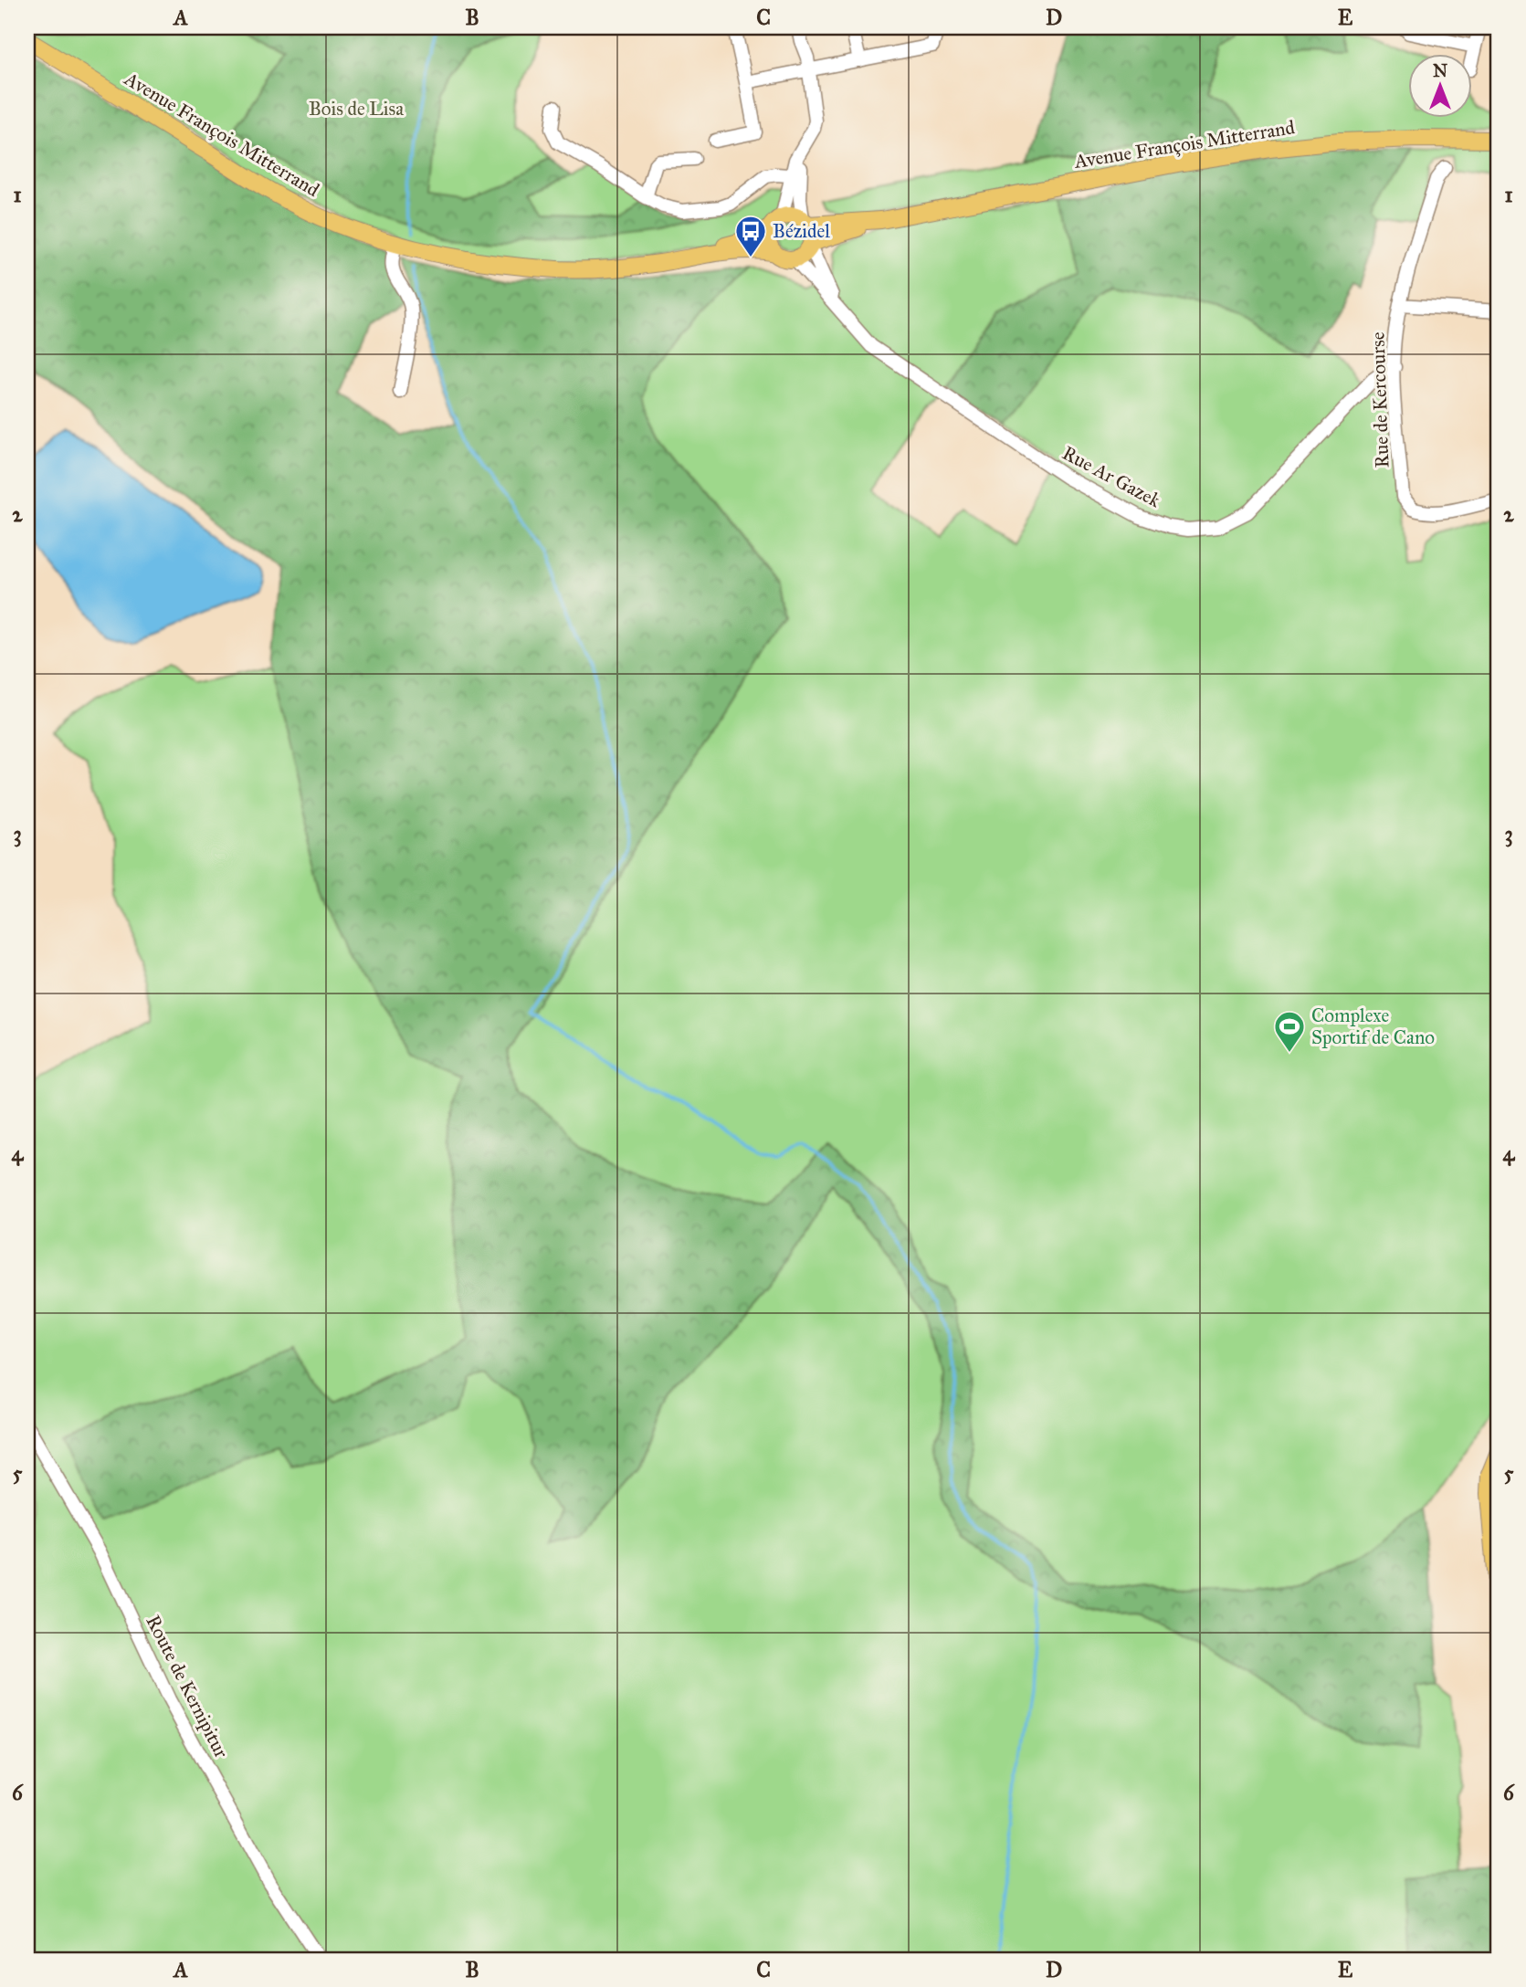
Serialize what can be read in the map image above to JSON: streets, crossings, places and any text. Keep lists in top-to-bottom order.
{
  "streets": {
    "main road": ["Avenue François Mitterrand"],
    "street": ["Rue de Kercourse", "Rue Ar Gazek", "Route de Kernipitur"]
  },
  "crossings": [
    ["Avenue François Mitterrand", "Rue Ar Gazek"],
    ["Rue de Kercourse", "Rue Ar Gazek"]
  ],
  "parks": ["Bois de Lisa"],
  "places": {
    "bus stop": ["Bézidel"],
    "sports": ["Complexe Sportif de Cano"]
  },
  "north": "top",
  "grid": {
    "columns": [
      "A",
      "B",
      "C",
      "D",
      "E"
    ],
    "rows": [
      "1",
      "2",
      "3",
      "4",
      "5",
      "6"
    ]
  }
}
